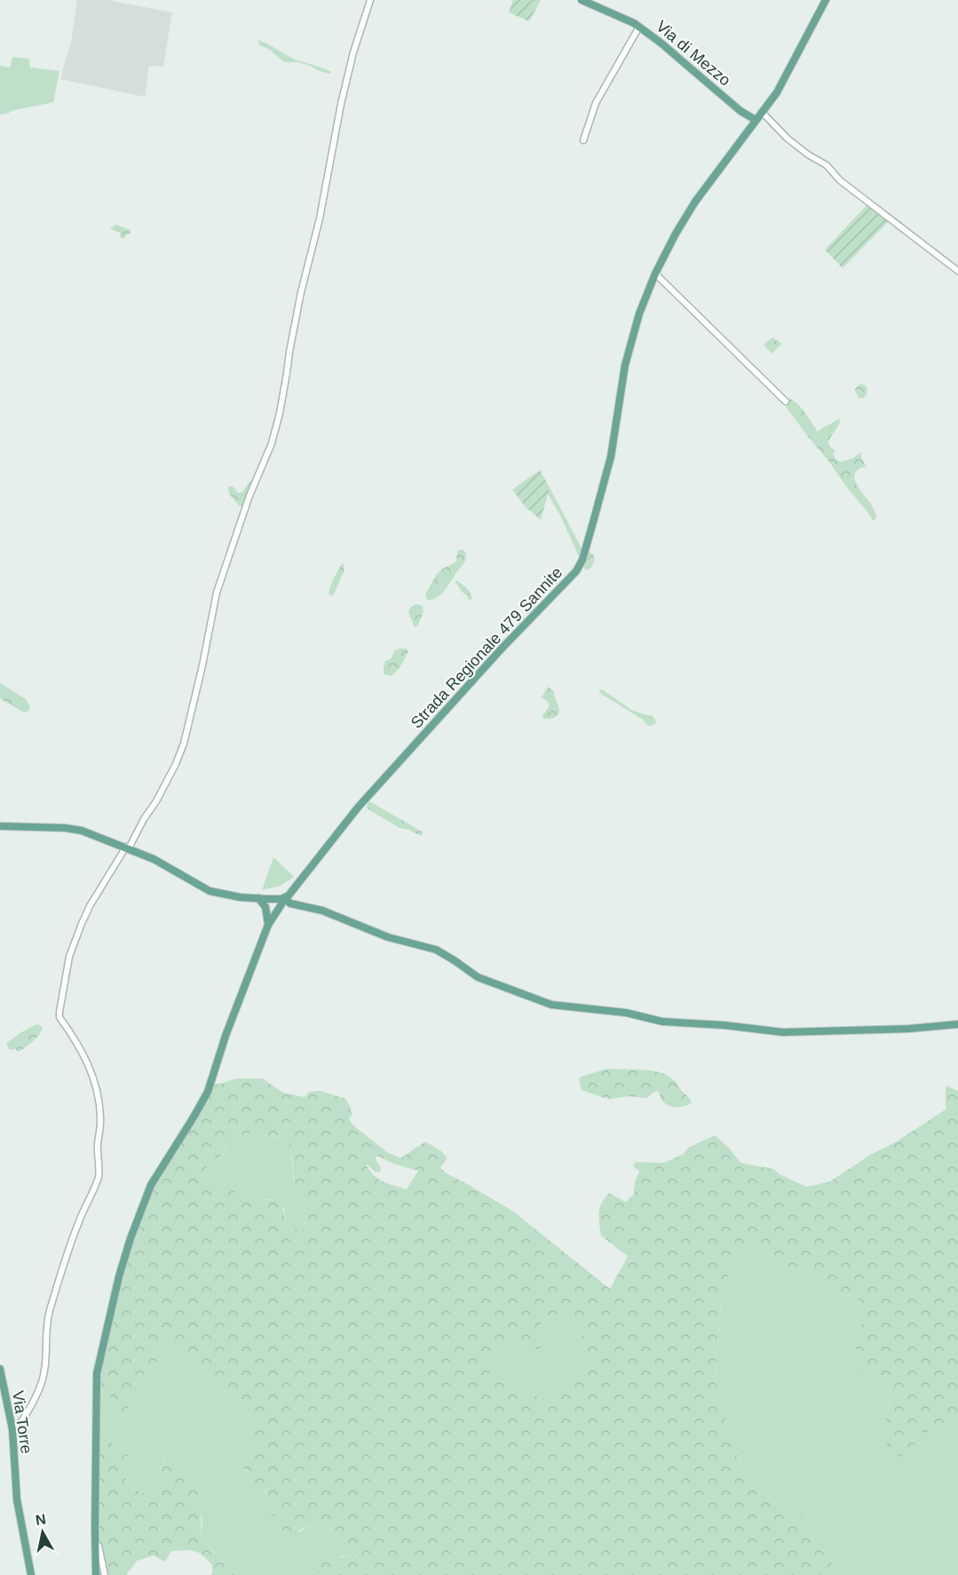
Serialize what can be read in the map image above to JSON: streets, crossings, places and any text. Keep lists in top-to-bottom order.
{
  "streets": {
    "main road": ["Via di Mezzo", "Strada Regionale 479 Sannite", "Via Torre"]
  },
  "crossings": [
    ["Via di Mezzo", "Strada Regionale 479 Sannite"]
  ],
  "north": "top"
}
